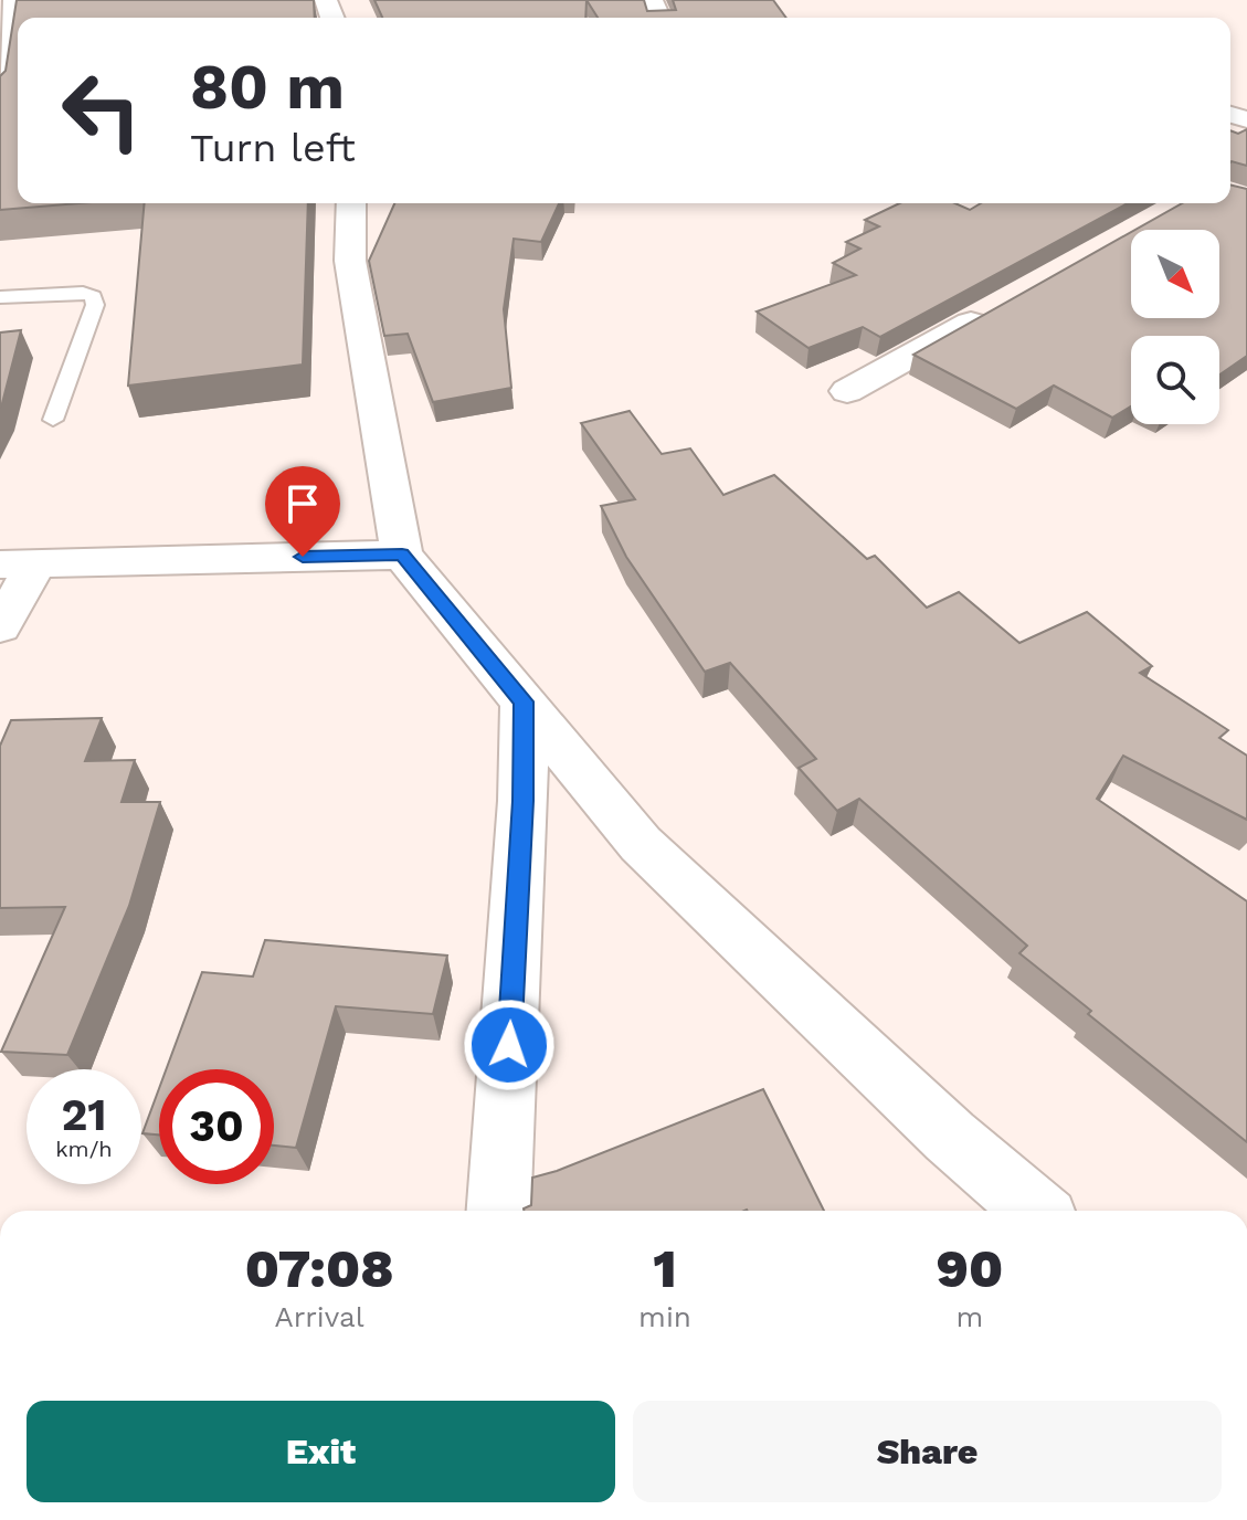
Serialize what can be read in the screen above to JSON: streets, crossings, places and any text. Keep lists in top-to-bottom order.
{
  "north": "bottom right",
  "page": {
    "turn": ["80 m", "Turn left"],
    "speed": "21 km/h",
    "limit": "30",
    "eta": [
      "07:08",
      "Arrival",
      "1",
      "min",
      "90",
      "m"
    ],
    "buttons": ["Exit", "Share"]
  }
}
